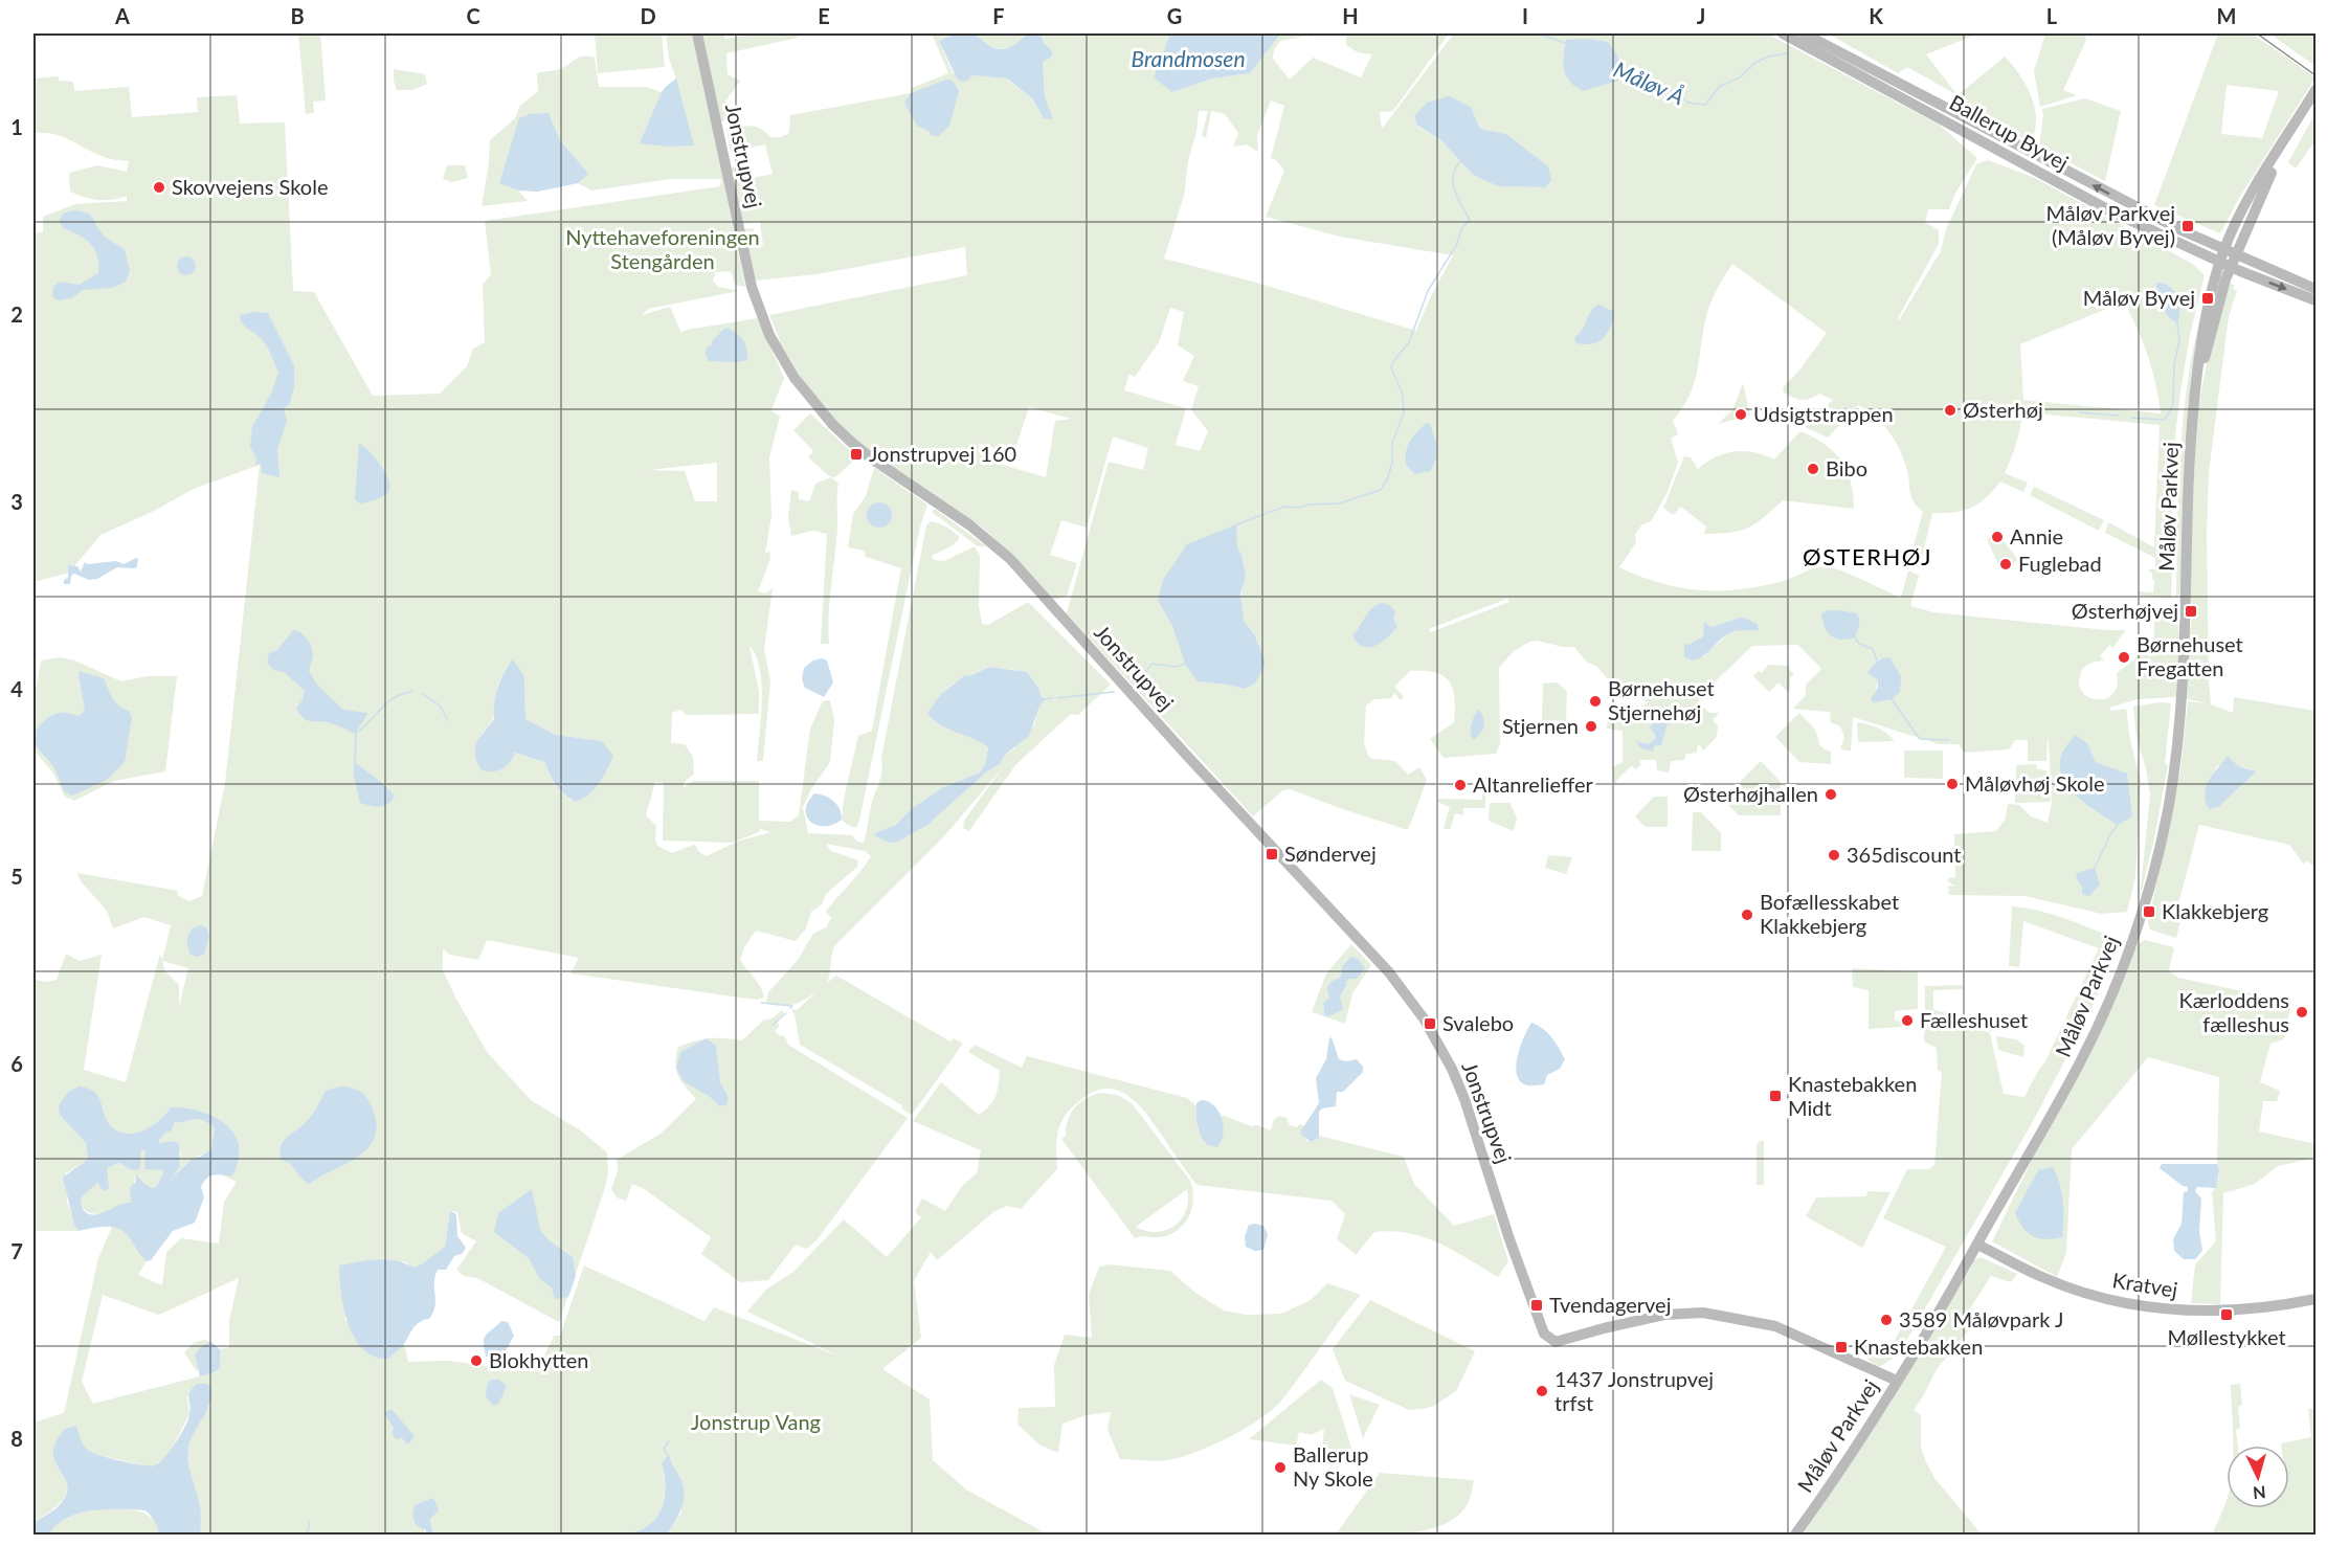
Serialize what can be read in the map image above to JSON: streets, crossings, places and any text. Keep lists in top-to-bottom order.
{
  "streets": {
    "street": [
      "Ballerup Byvej",
      "Jonstrupvej",
      "Måløv Parkvej",
      "Kratvej"
    ]
  },
  "crossings": [
    ["Ballerup Byvej", "Måløv Parkvej"],
    ["Jonstrupvej", "Måløv Parkvej"],
    ["Måløv Parkvej", "Kratvej"]
  ],
  "districts": ["ØSTERHØJ"],
  "water": ["Brandmosen", "Måløv Å"],
  "parks": ["Nyttehaveforeningen Stengården", "Jonstrup Vang"],
  "places": {
    "other": [
      "Skovvejens Skole",
      "Østerhøj",
      "Udsigtstrappen",
      "Bibo",
      "Annie",
      "Fuglebad",
      "Børnehuset Fregatten",
      "Børnehuset Stjernehøj",
      "Stjernen",
      "Måløvhøj Skole",
      "Altanrelieffer",
      "Østerhøjhallen",
      "365discount",
      "Bofællesskabet Klakkebjerg",
      "Kærloddens fælleshus",
      "Fælleshuset",
      "3589 Måløvpark J",
      "Blokhytten",
      "1437 Jonstrupvej trfst",
      "Ballerup Ny Skole"
    ],
    "transit": [
      "Måløv Parkvej (Måløv Byvej)",
      "Måløv Byvej",
      "Jonstrupvej 160",
      "Østerhøjvej",
      "Søndervej",
      "Klakkebjerg",
      "Svalebo",
      "Knastebakken Midt",
      "Tvendagervej",
      "Møllestykket",
      "Knastebakken"
    ]
  },
  "north": "bottom",
  "grid": {
    "columns": [
      "A",
      "B",
      "C",
      "D",
      "E",
      "F",
      "G",
      "H",
      "I",
      "J",
      "K",
      "L",
      "M"
    ],
    "rows": [
      "1",
      "2",
      "3",
      "4",
      "5",
      "6",
      "7",
      "8"
    ]
  }
}
